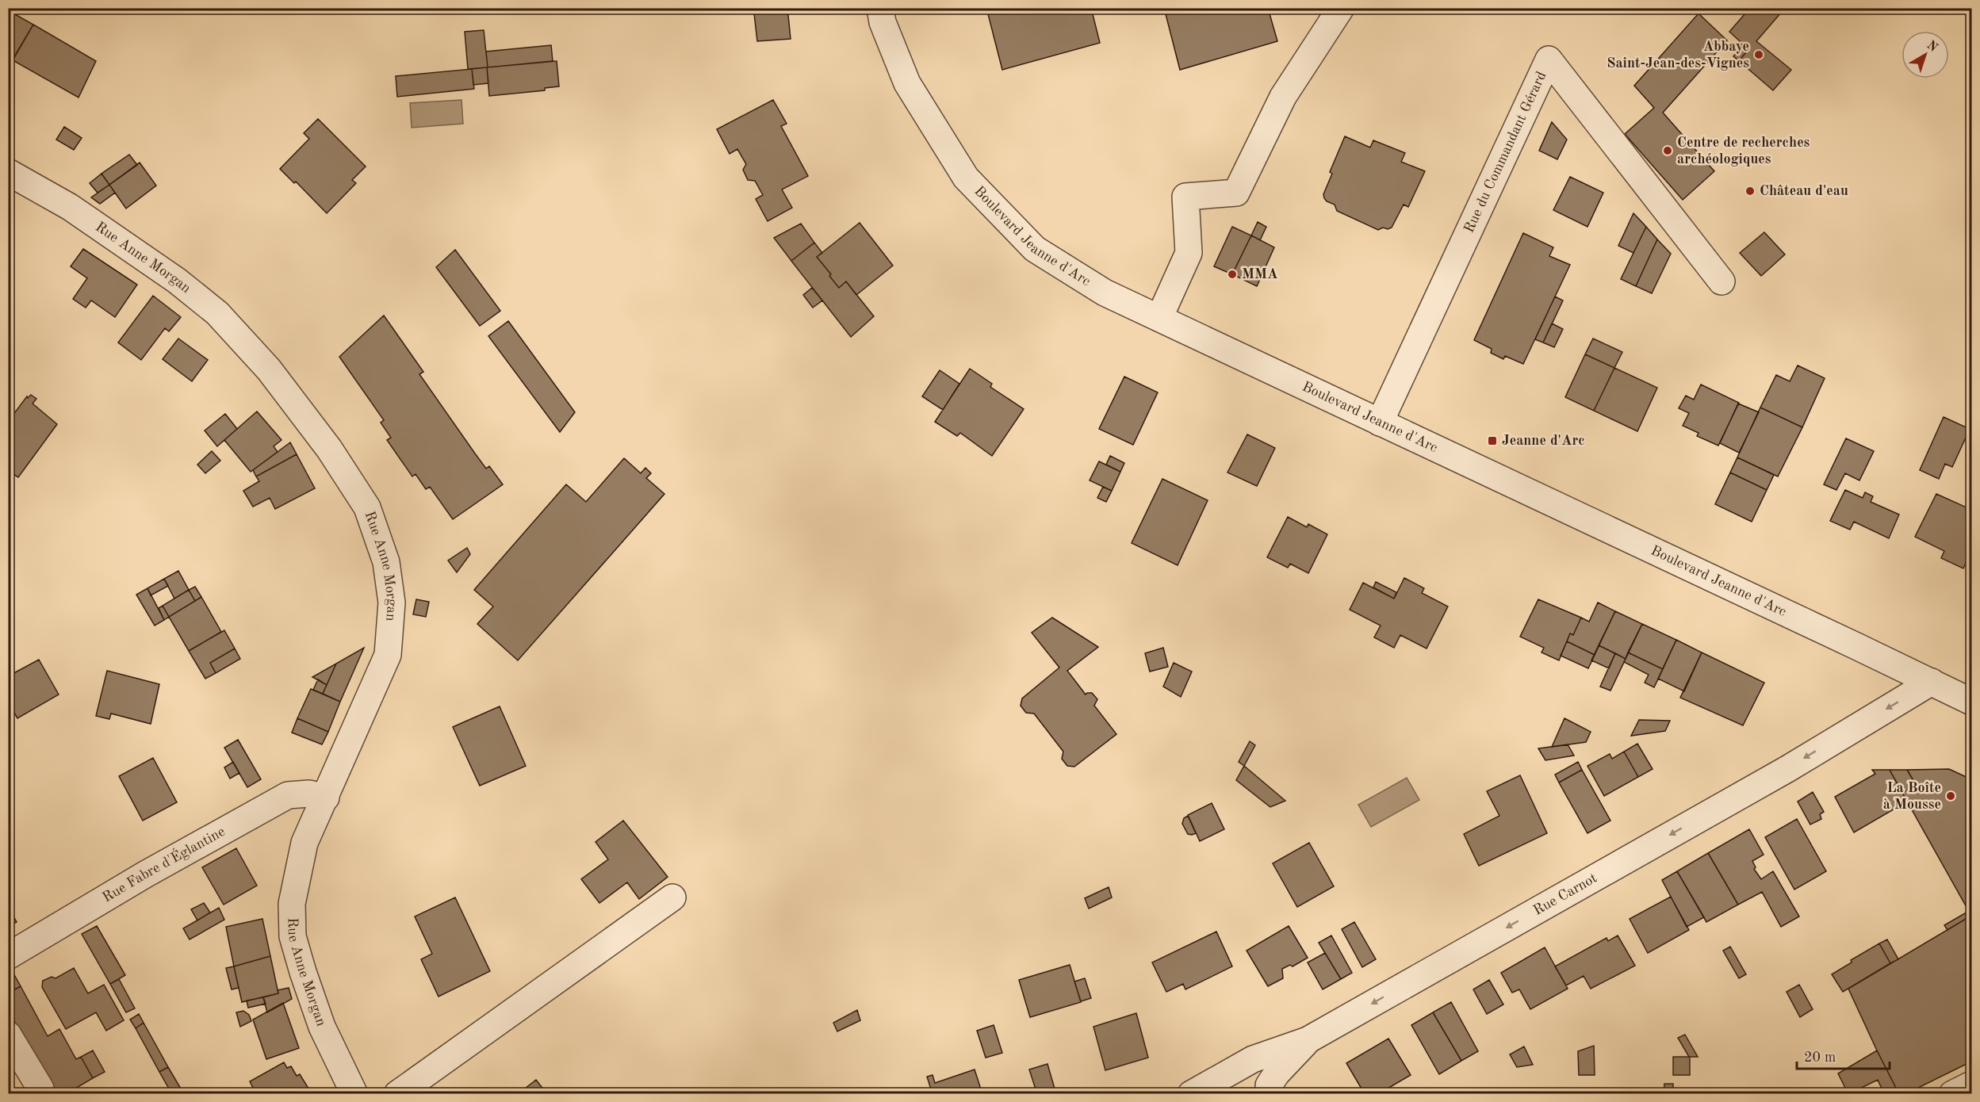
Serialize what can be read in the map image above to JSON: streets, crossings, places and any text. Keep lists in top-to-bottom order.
{
  "streets": {
    "street": [
      "Rue du Commandant Gérard",
      "Boulevard Jeanne d'Arc",
      "Rue Anne Morgan",
      "Rue Fabre d'Églantine",
      "Rue Carnot"
    ]
  },
  "crossings": [
    ["Rue du Commandant Gérard", "Boulevard Jeanne d'Arc"],
    ["Boulevard Jeanne d'Arc", "Rue Carnot"],
    ["Rue Anne Morgan", "Rue Fabre d'Églantine"]
  ],
  "one_way": ["Rue Carnot"],
  "places": {
    "other": [
      "Abbaye Saint-Jean-des-Vignes",
      "Centre de recherches archéologiques",
      "Château d'eau",
      "MMA",
      "La Boîte à Mousse"
    ],
    "transit": ["Jeanne d'Arc"]
  },
  "scale_bar": "20 m",
  "north": "top right"
}
